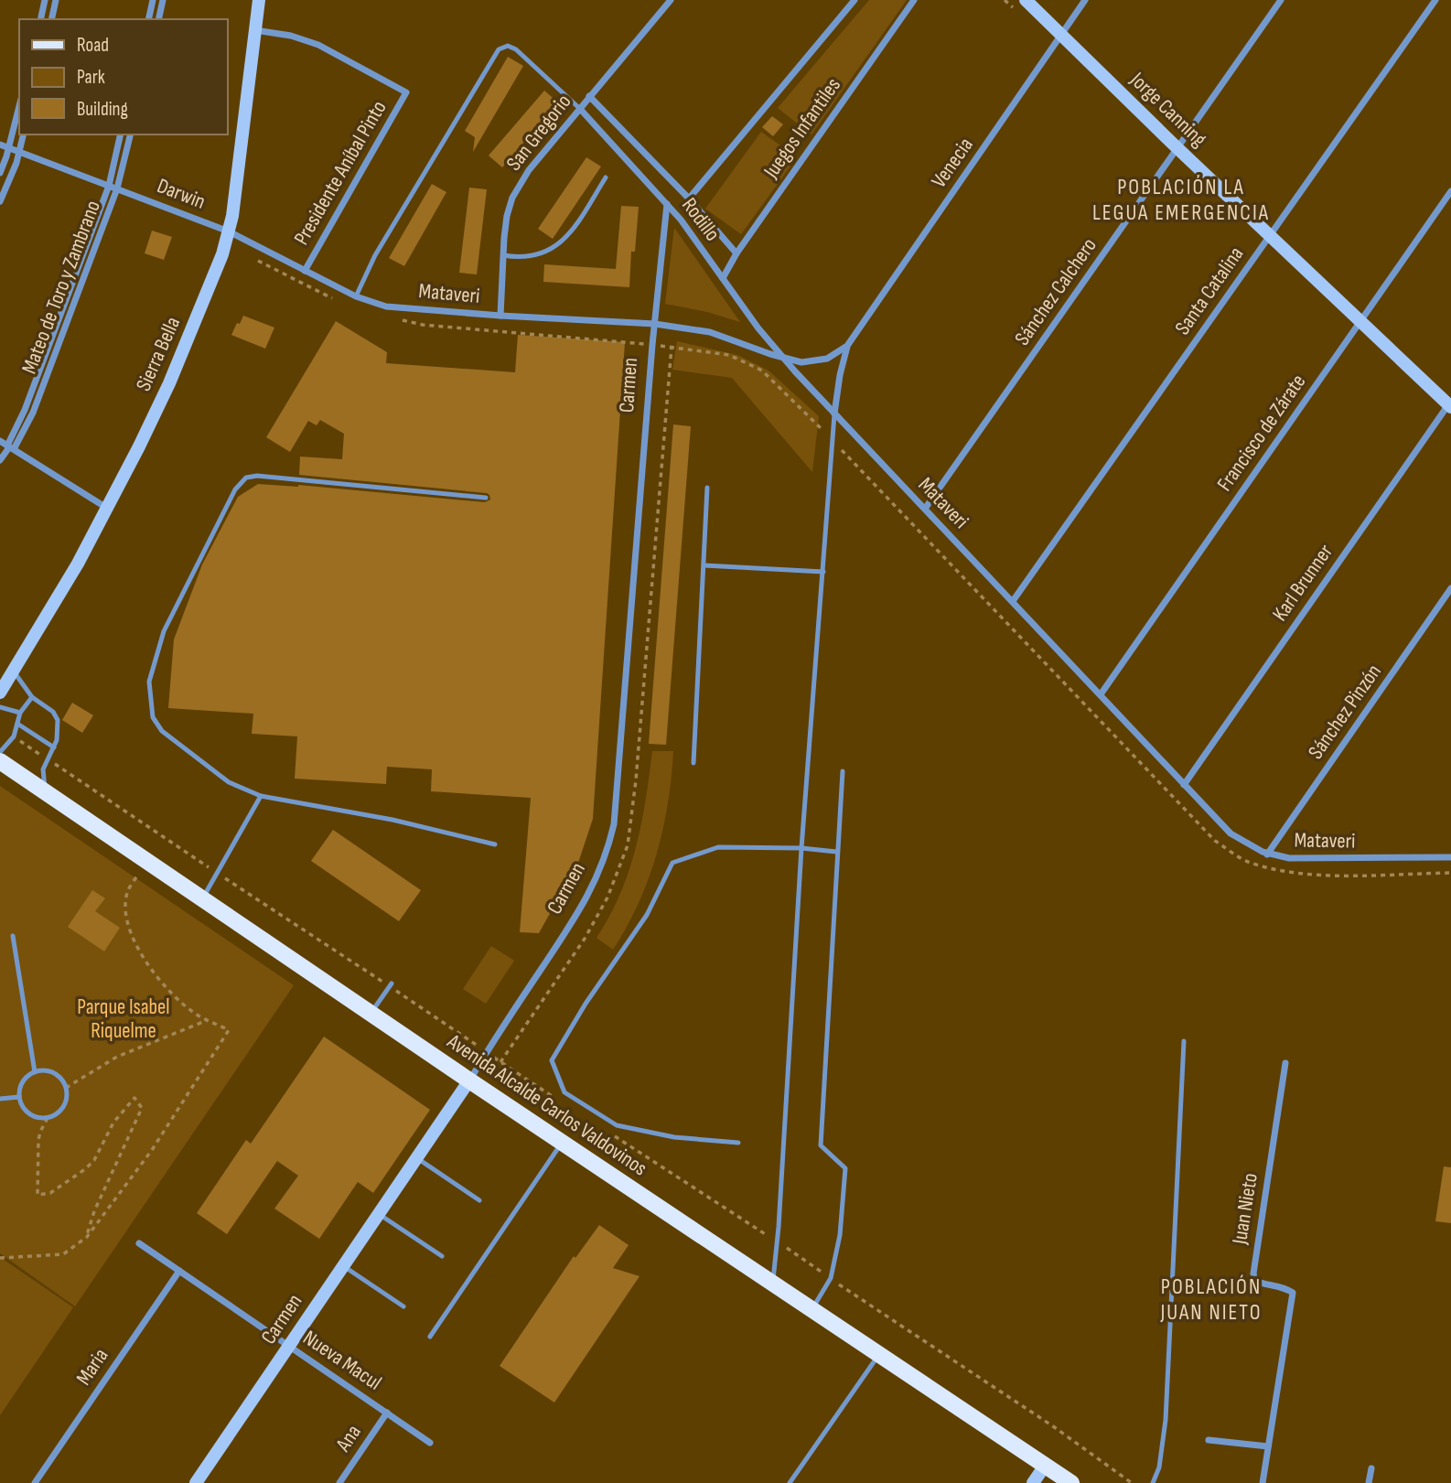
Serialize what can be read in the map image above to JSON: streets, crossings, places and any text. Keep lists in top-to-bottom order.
{
  "streets": {
    "main road": ["Avenida Alcalde Carlos Valdovinos"],
    "street": [
      "Jorge Canning",
      "Juegos Infantiles",
      "San Gregorio",
      "Venecia",
      "Presidente Aníbal Pinto",
      "Darwin",
      "Rodillo",
      "Mateo de Toro y Zambrano",
      "Santa Catalina",
      "Sánchez Calchero",
      "Mataveri",
      "Sierra Bella",
      "Carmen",
      "Francisco de Zárate",
      "Karl Brunner",
      "Sánchez Pinzón",
      "Juan Nieto",
      "Nueva Macul",
      "Maria",
      "Ana"
    ]
  },
  "crossings": [
    ["Jorge Canning", "Venecia"],
    ["Jorge Canning", "Santa Catalina"],
    ["Jorge Canning", "Sánchez Calchero"],
    ["Jorge Canning", "Francisco de Zárate"],
    ["Jorge Canning", "Karl Brunner"],
    ["Juegos Infantiles", "Rodillo"],
    ["San Gregorio", "Rodillo"],
    ["San Gregorio", "Mataveri"],
    ["Venecia", "Rodillo"],
    ["Venecia", "Mataveri"],
    ["Presidente Aníbal Pinto", "Darwin"],
    ["Presidente Aníbal Pinto", "Sierra Bella"],
    ["Darwin", "Mateo de Toro y Zambrano"],
    ["Darwin", "Mataveri"],
    ["Darwin", "Sierra Bella"],
    ["Rodillo", "Mataveri"],
    ["Rodillo", "Carmen"],
    ["Santa Catalina", "Mataveri"],
    ["Sánchez Calchero", "Mataveri"],
    ["Mataveri", "Carmen"],
    ["Mataveri", "Francisco de Zárate"],
    ["Mataveri", "Karl Brunner"],
    ["Mataveri", "Sánchez Pinzón"],
    ["Carmen", "Avenida Alcalde Carlos Valdovinos"],
    ["Carmen", "Nueva Macul"],
    ["Nueva Macul", "Maria"],
    ["Nueva Macul", "Ana"]
  ],
  "districts": ["POBLACIÓN LA LEGUA EMERGENCIA", "POBLACIÓN JUAN NIETO"],
  "parks": ["Parque Isabel Riquelme"],
  "legend": ["Road", "Park", "Building"]
}
